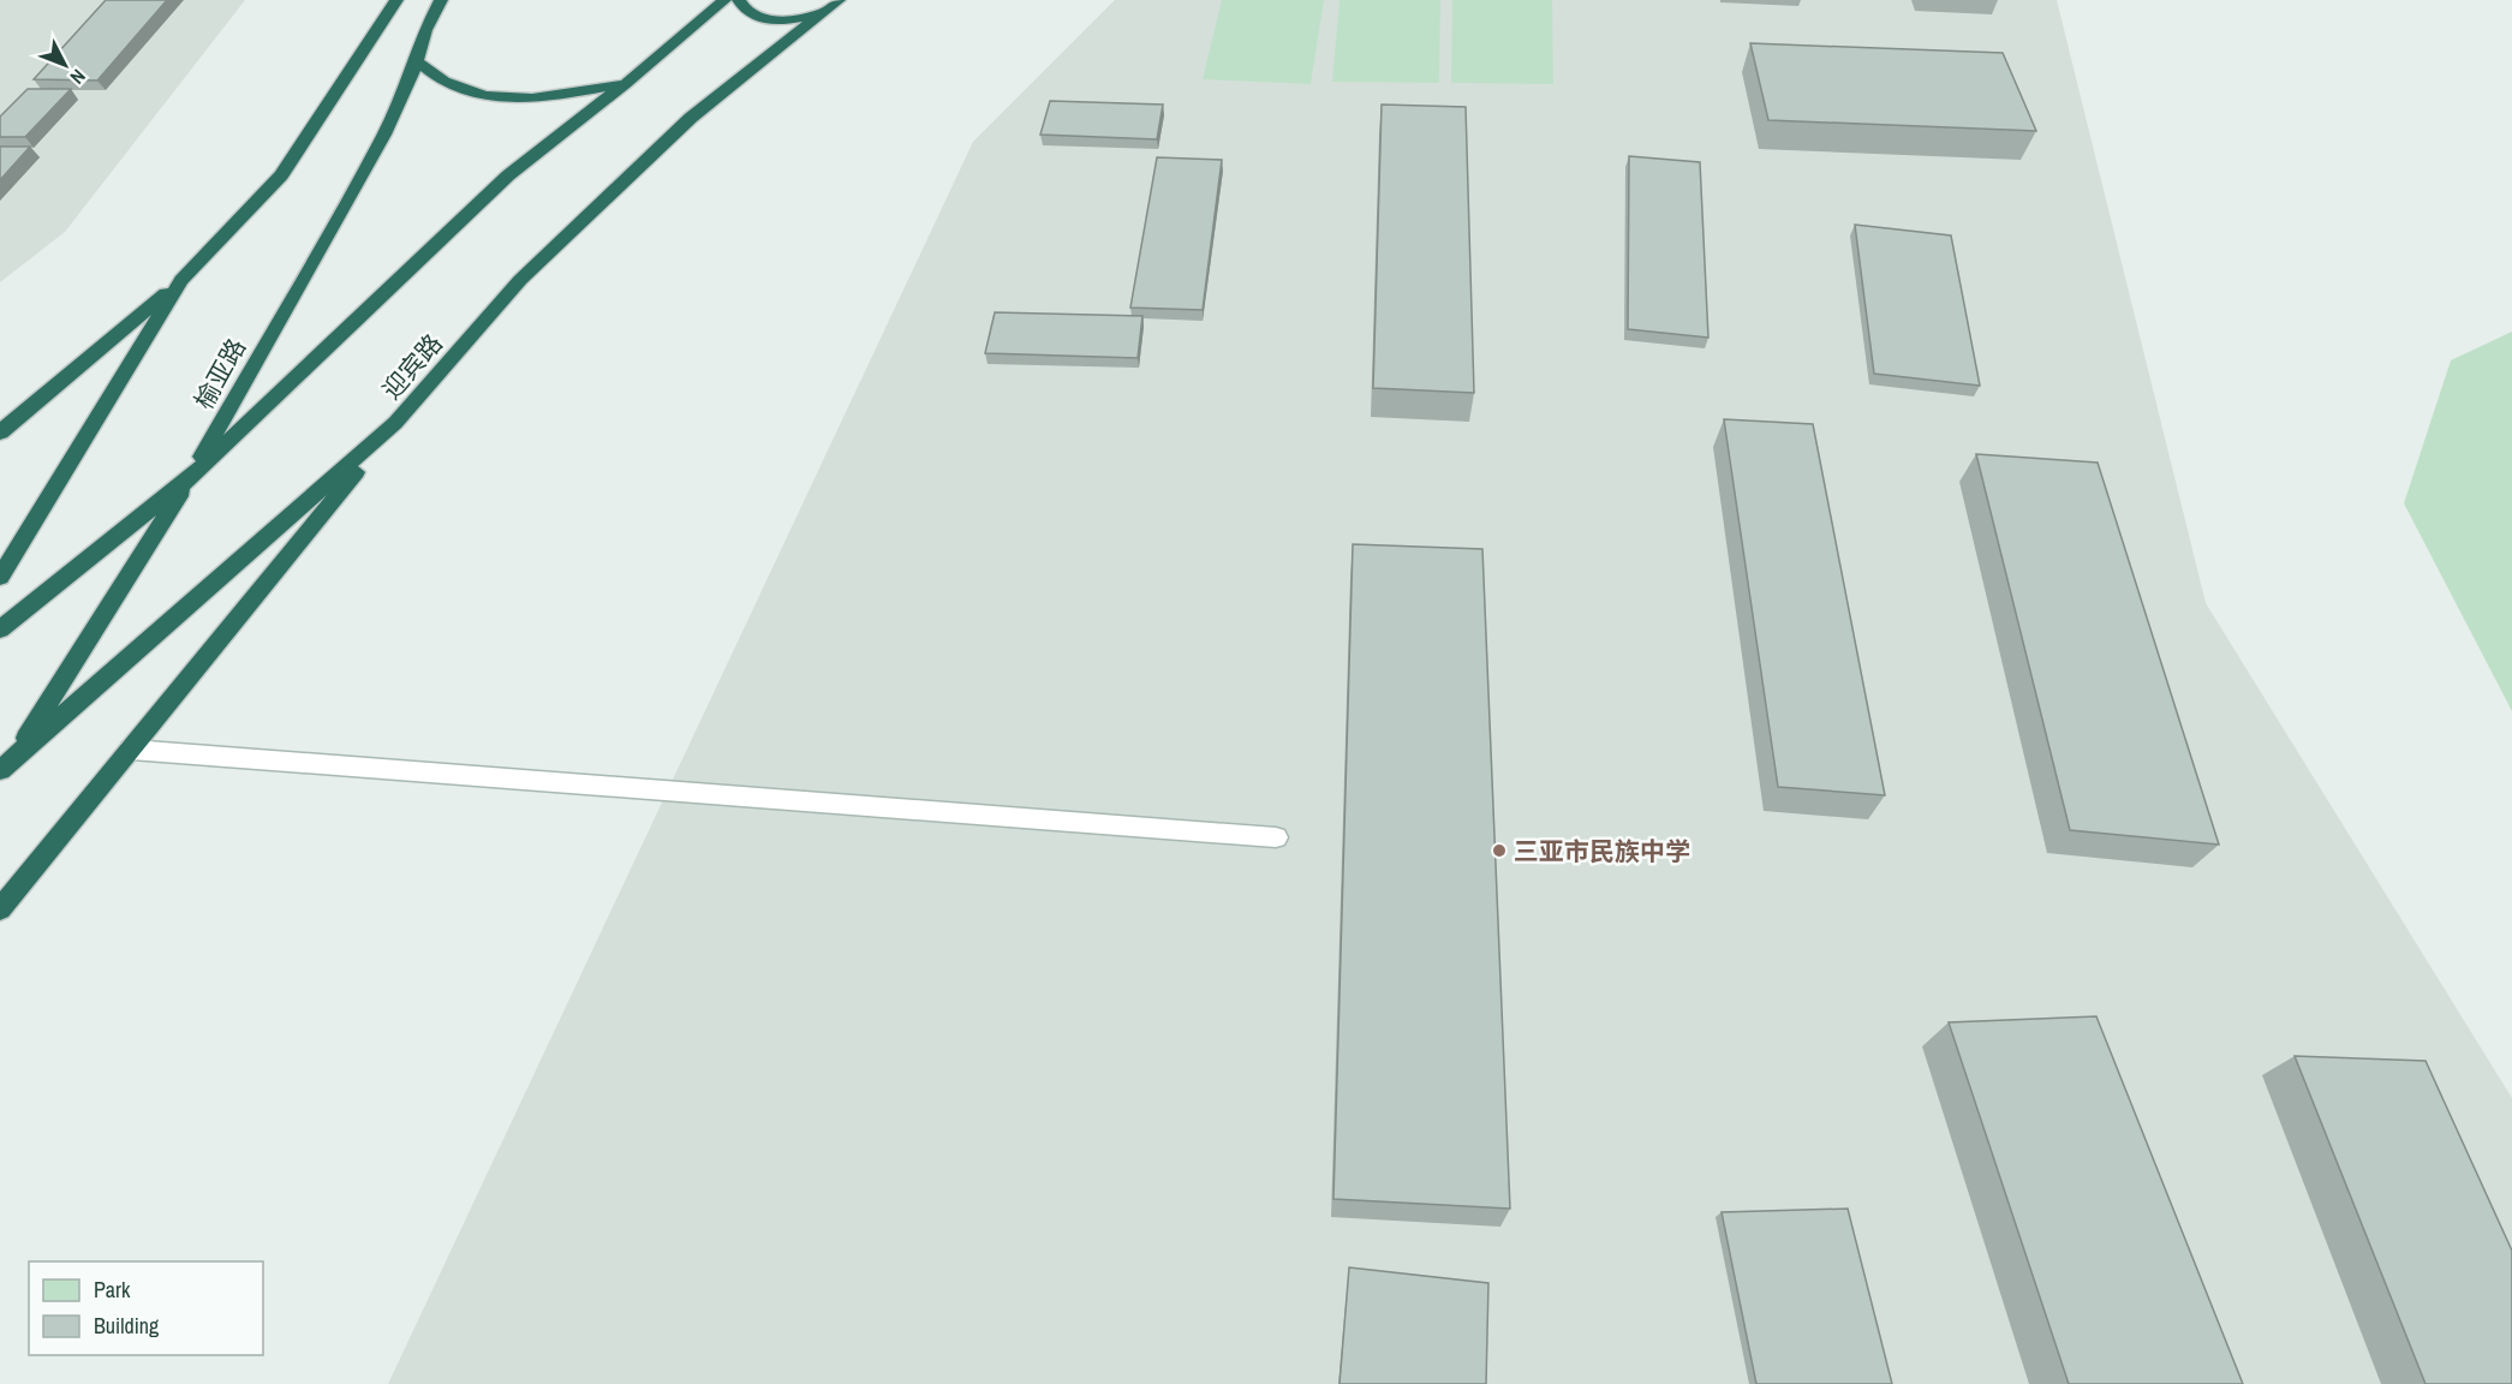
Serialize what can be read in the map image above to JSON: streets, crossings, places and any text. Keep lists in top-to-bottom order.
{
  "streets": {
    "highway": ["迎宾路", "榆亚路"]
  },
  "crossings": [
    ["迎宾路", "榆亚路"]
  ],
  "places": ["三亚市民族中学"],
  "legend": ["Park", "Building"],
  "north": "bottom right"
}
